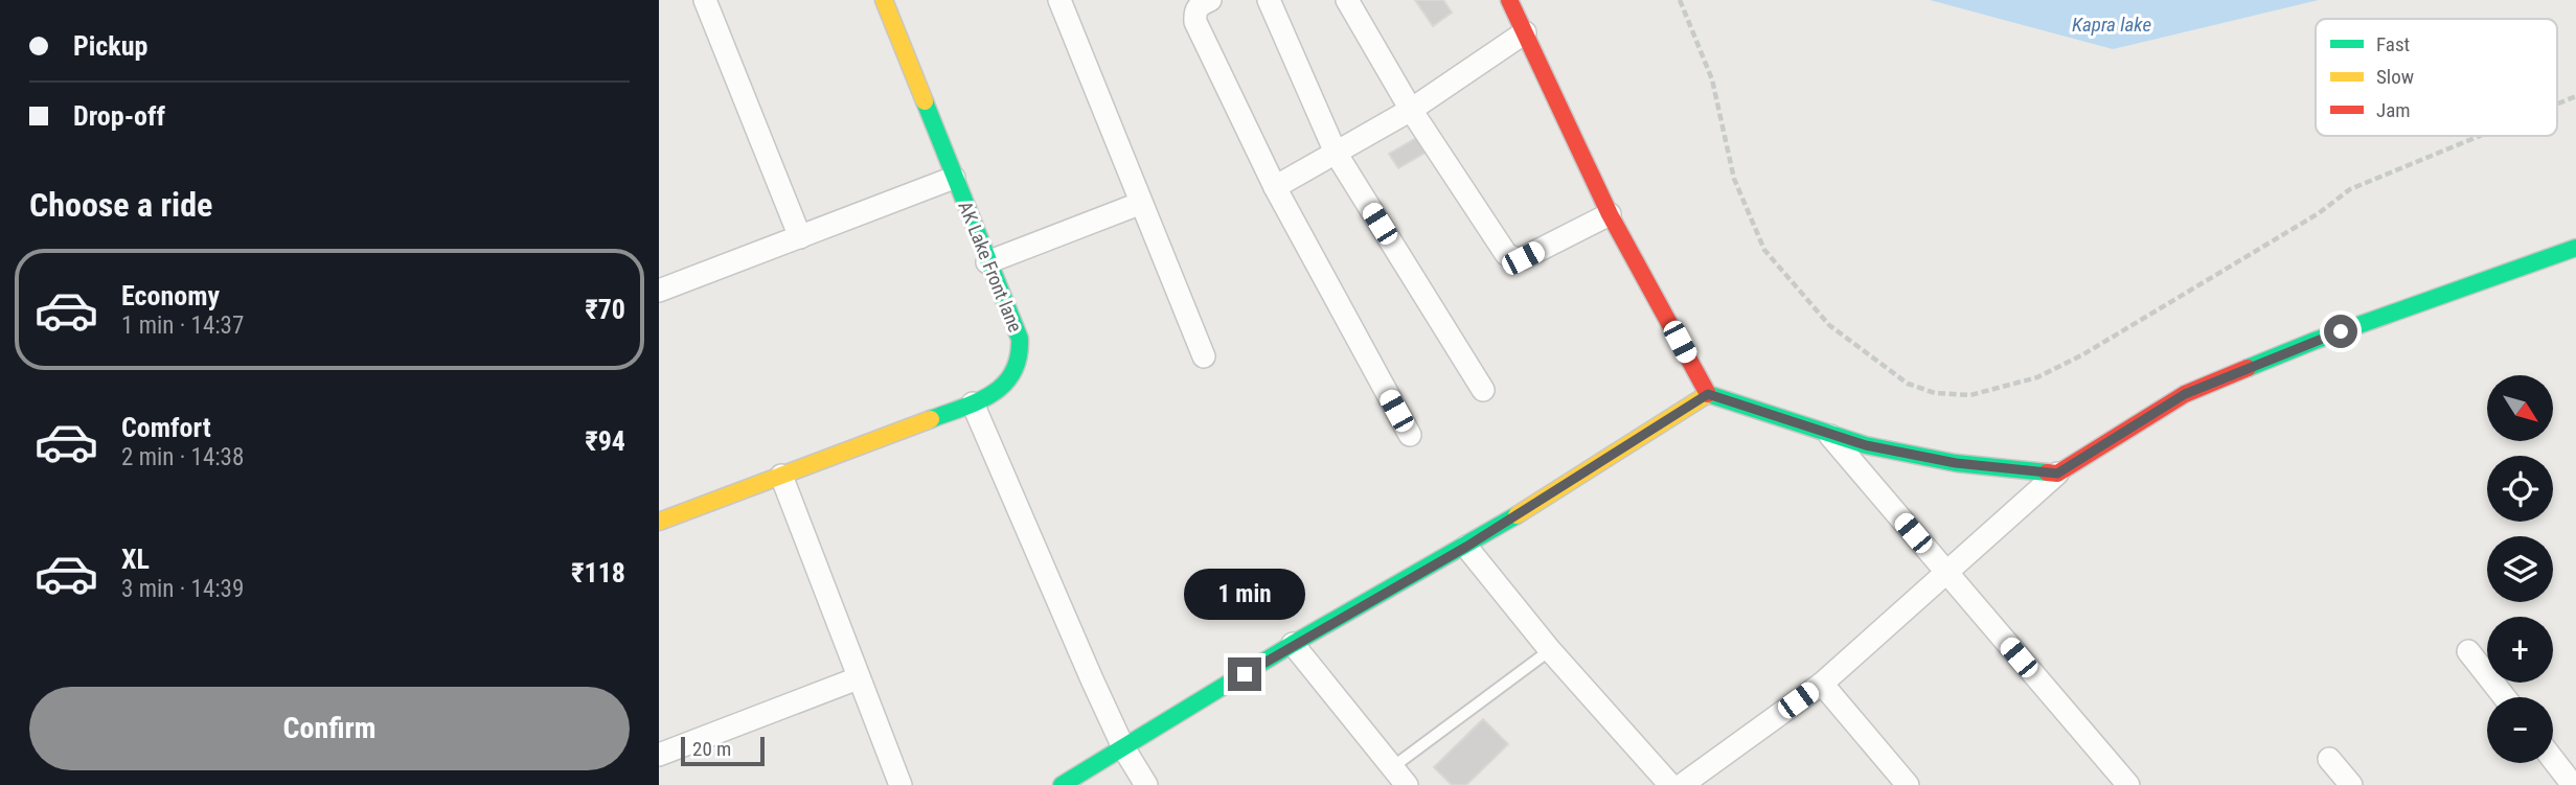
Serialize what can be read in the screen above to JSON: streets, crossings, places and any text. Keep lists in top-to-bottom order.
{
  "streets": {
    "street": ["AK Lake Front lane"]
  },
  "water": ["Kapra lake"],
  "legend": ["Fast", "Slow", "Jam"],
  "scale_bar": "20 m",
  "north": "bottom right",
  "page": {
    "banner": ["Pickup", "Drop-off"],
    "heading": "Choose a ride",
    "list": [
      {
        "name": "Economy",
        "note": "1 min · 14:37",
        "value": "₹70"
      },
      {
        "name": "Comfort",
        "note": "2 min · 14:38",
        "value": "₹94"
      },
      {
        "name": "XL",
        "note": "3 min · 14:39",
        "value": "₹118"
      }
    ],
    "map_buttons": ["+", "−"],
    "bubble": "1 min",
    "buttons": "Confirm",
    "scale": "20 m"
  }
}
